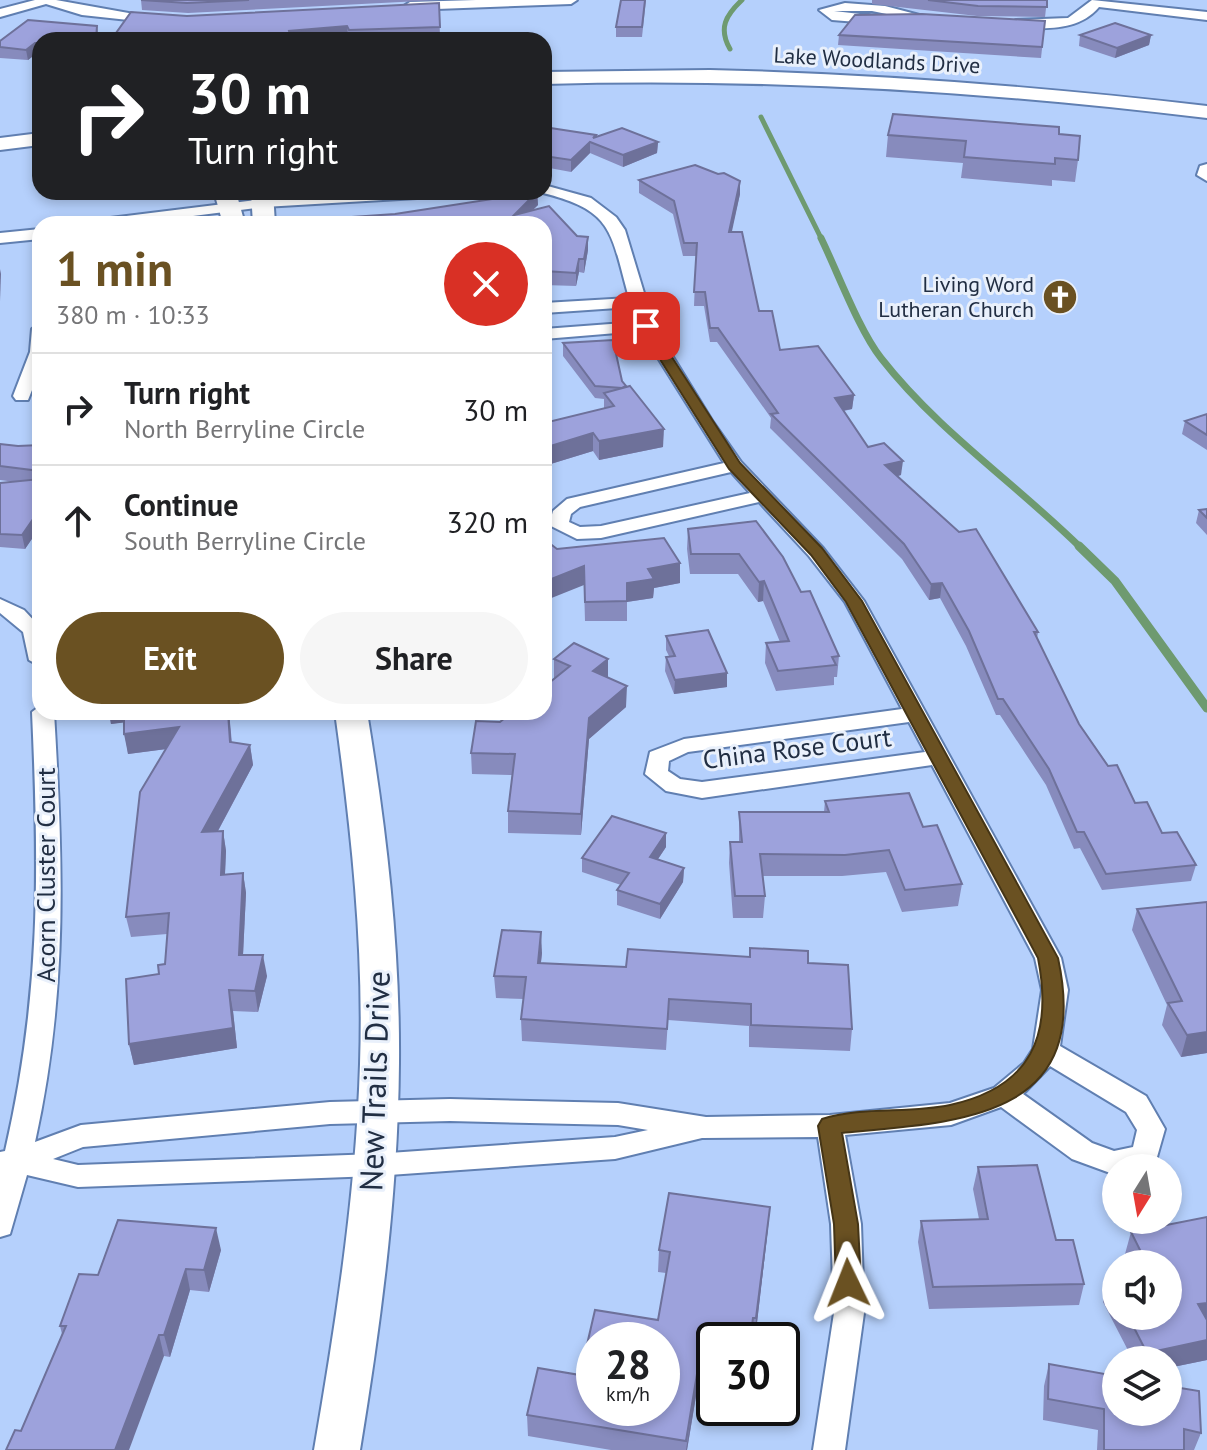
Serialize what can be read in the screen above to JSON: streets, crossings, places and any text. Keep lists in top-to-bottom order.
{
  "streets": {
    "main road": ["Lake Woodlands Drive", "New Trails Drive"],
    "street": ["China Rose Court", "Acorn Cluster Court"]
  },
  "places": {
    "church": ["Living Word Lutheran Church"]
  },
  "north": "bottom",
  "page": {
    "turn": ["30 m", "Turn right"],
    "heading": ["1 min", "380 m · 10:33"],
    "list": [
      {
        "name": "Turn right",
        "note": "North Berryline Circle",
        "value": "30 m"
      },
      {
        "name": "Continue",
        "note": "South Berryline Circle",
        "value": "320 m"
      }
    ],
    "buttons": ["Exit", "Share"],
    "speed": "28 km/h",
    "limit": "30"
  }
}
